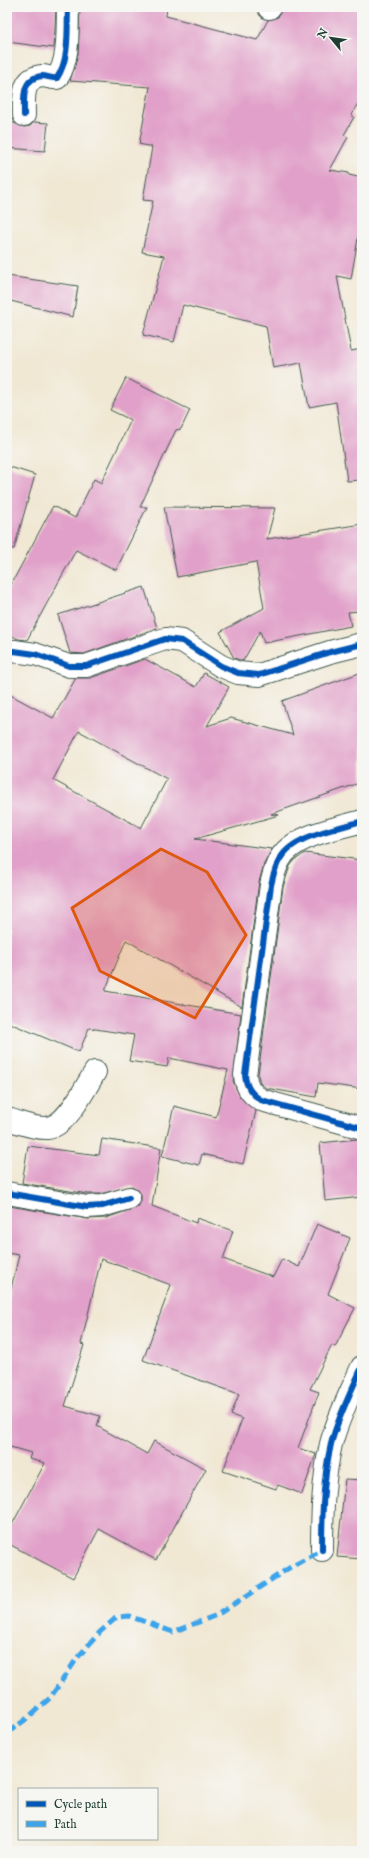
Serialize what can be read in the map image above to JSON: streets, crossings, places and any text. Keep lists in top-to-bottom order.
{
  "legend": ["Cycle path", "Path"],
  "north": "top left"
}
